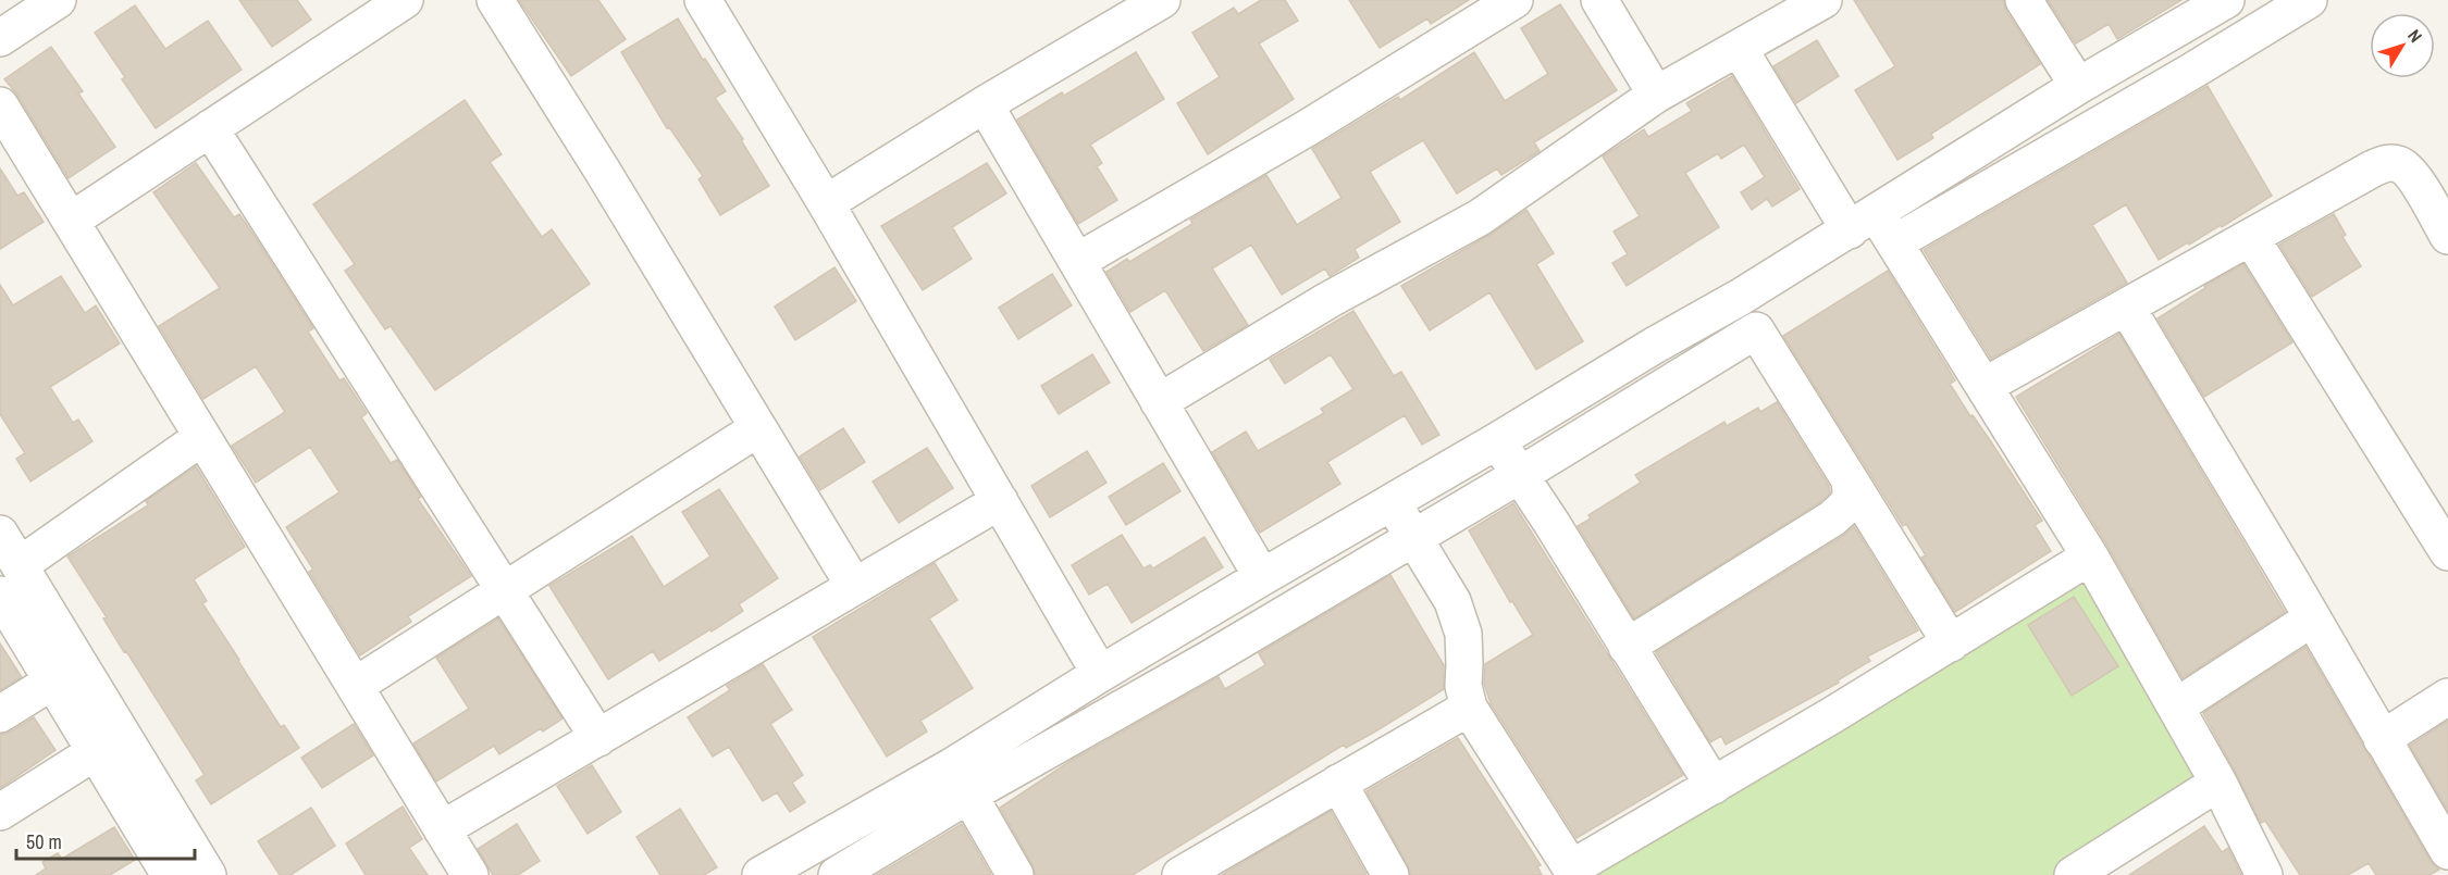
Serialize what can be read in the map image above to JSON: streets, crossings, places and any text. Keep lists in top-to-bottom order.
{
  "scale_bar": "50 m",
  "north": "top right"
}
